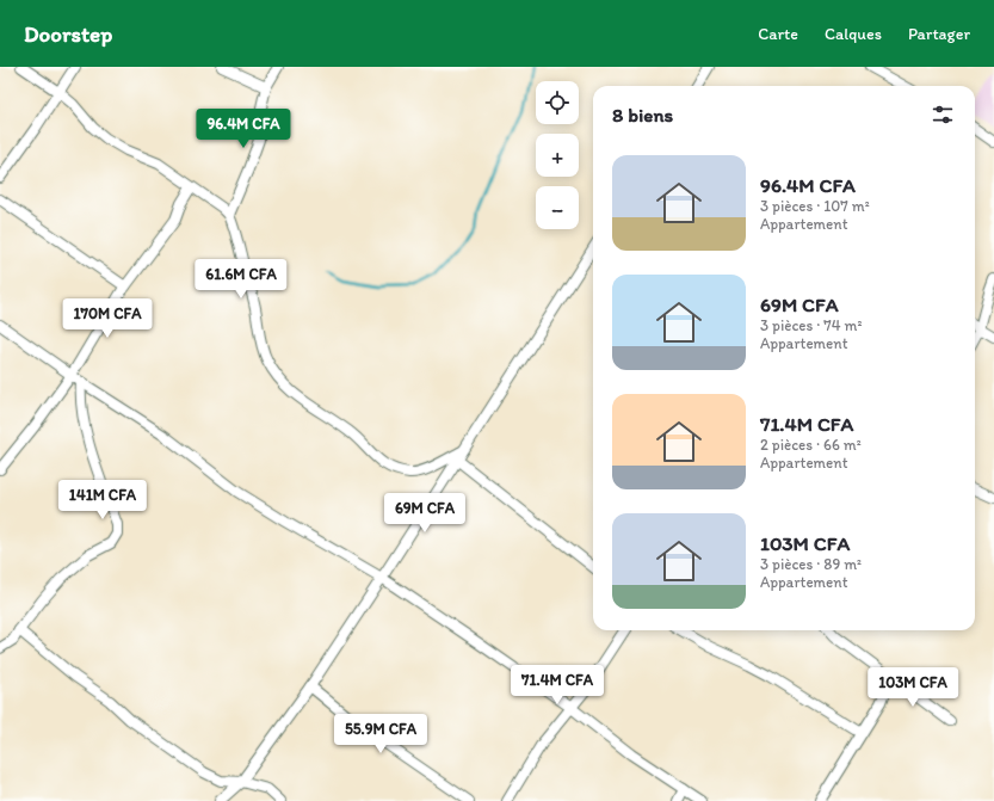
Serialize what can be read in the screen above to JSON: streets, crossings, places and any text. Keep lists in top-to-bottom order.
{
  "page": {
    "header": "Doorstep",
    "nav": ["Carte", "Calques", "Partager"],
    "map_buttons": ["+", "−"],
    "heading": "8 biens",
    "price": [
      "96.4M CFA",
      "61.6M CFA",
      "170M CFA",
      "141M CFA",
      "69M CFA",
      "71.4M CFA",
      "103M CFA",
      "55.9M CFA"
    ],
    "list": [
      {
        "name": "96.4M CFA",
        "note": "3 pièces · 107 m² · Appartement"
      },
      {
        "name": "69M CFA",
        "note": "3 pièces · 74 m² · Appartement"
      },
      {
        "name": "71.4M CFA",
        "note": "2 pièces · 66 m² · Appartement"
      },
      {
        "name": "103M CFA",
        "note": "3 pièces · 89 m² · Appartement"
      }
    ]
  }
}
